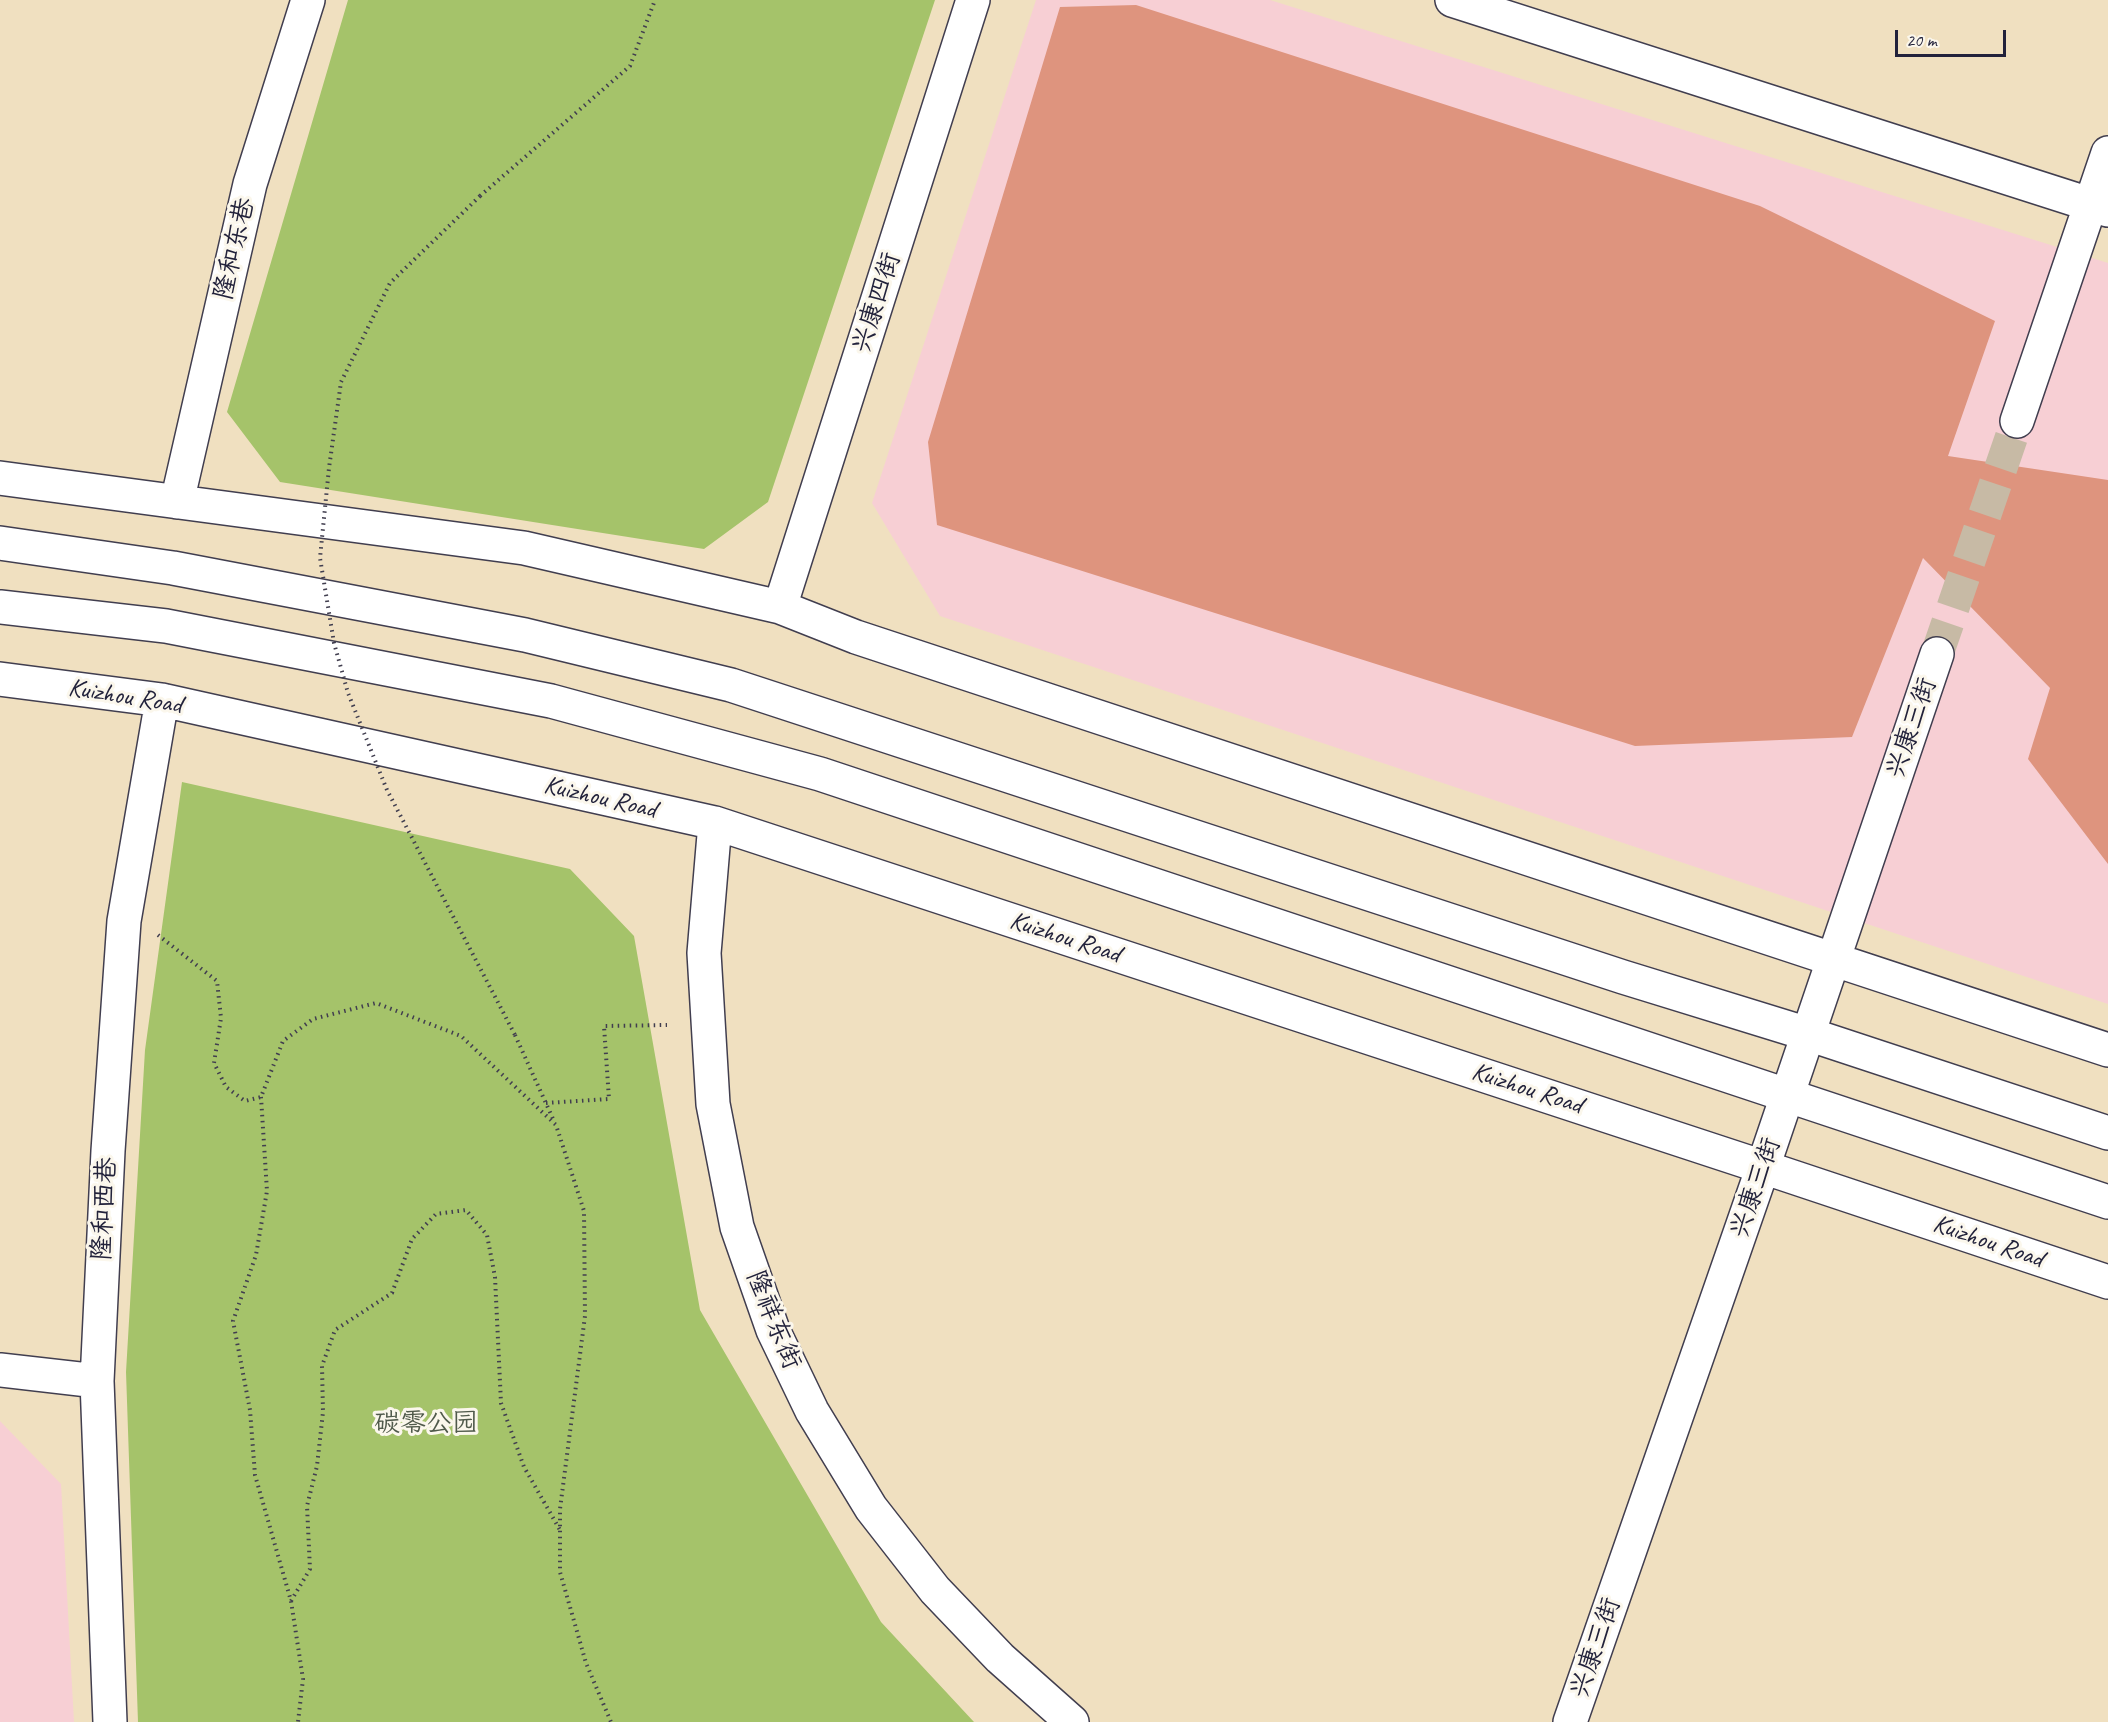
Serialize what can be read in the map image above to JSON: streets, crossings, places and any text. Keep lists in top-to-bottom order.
{
  "streets": {
    "street": [
      "隆和东巷",
      "兴康四街",
      "Kuizhou Road",
      "兴康三街",
      "隆和西巷",
      "隆祥东街"
    ]
  },
  "crossings": [
    ["Kuizhou Road", "兴康三街"],
    ["Kuizhou Road", "隆和西巷"],
    ["Kuizhou Road", "隆祥东街"]
  ],
  "parks": ["碳零公园"],
  "scale_bar": "20 m"
}
